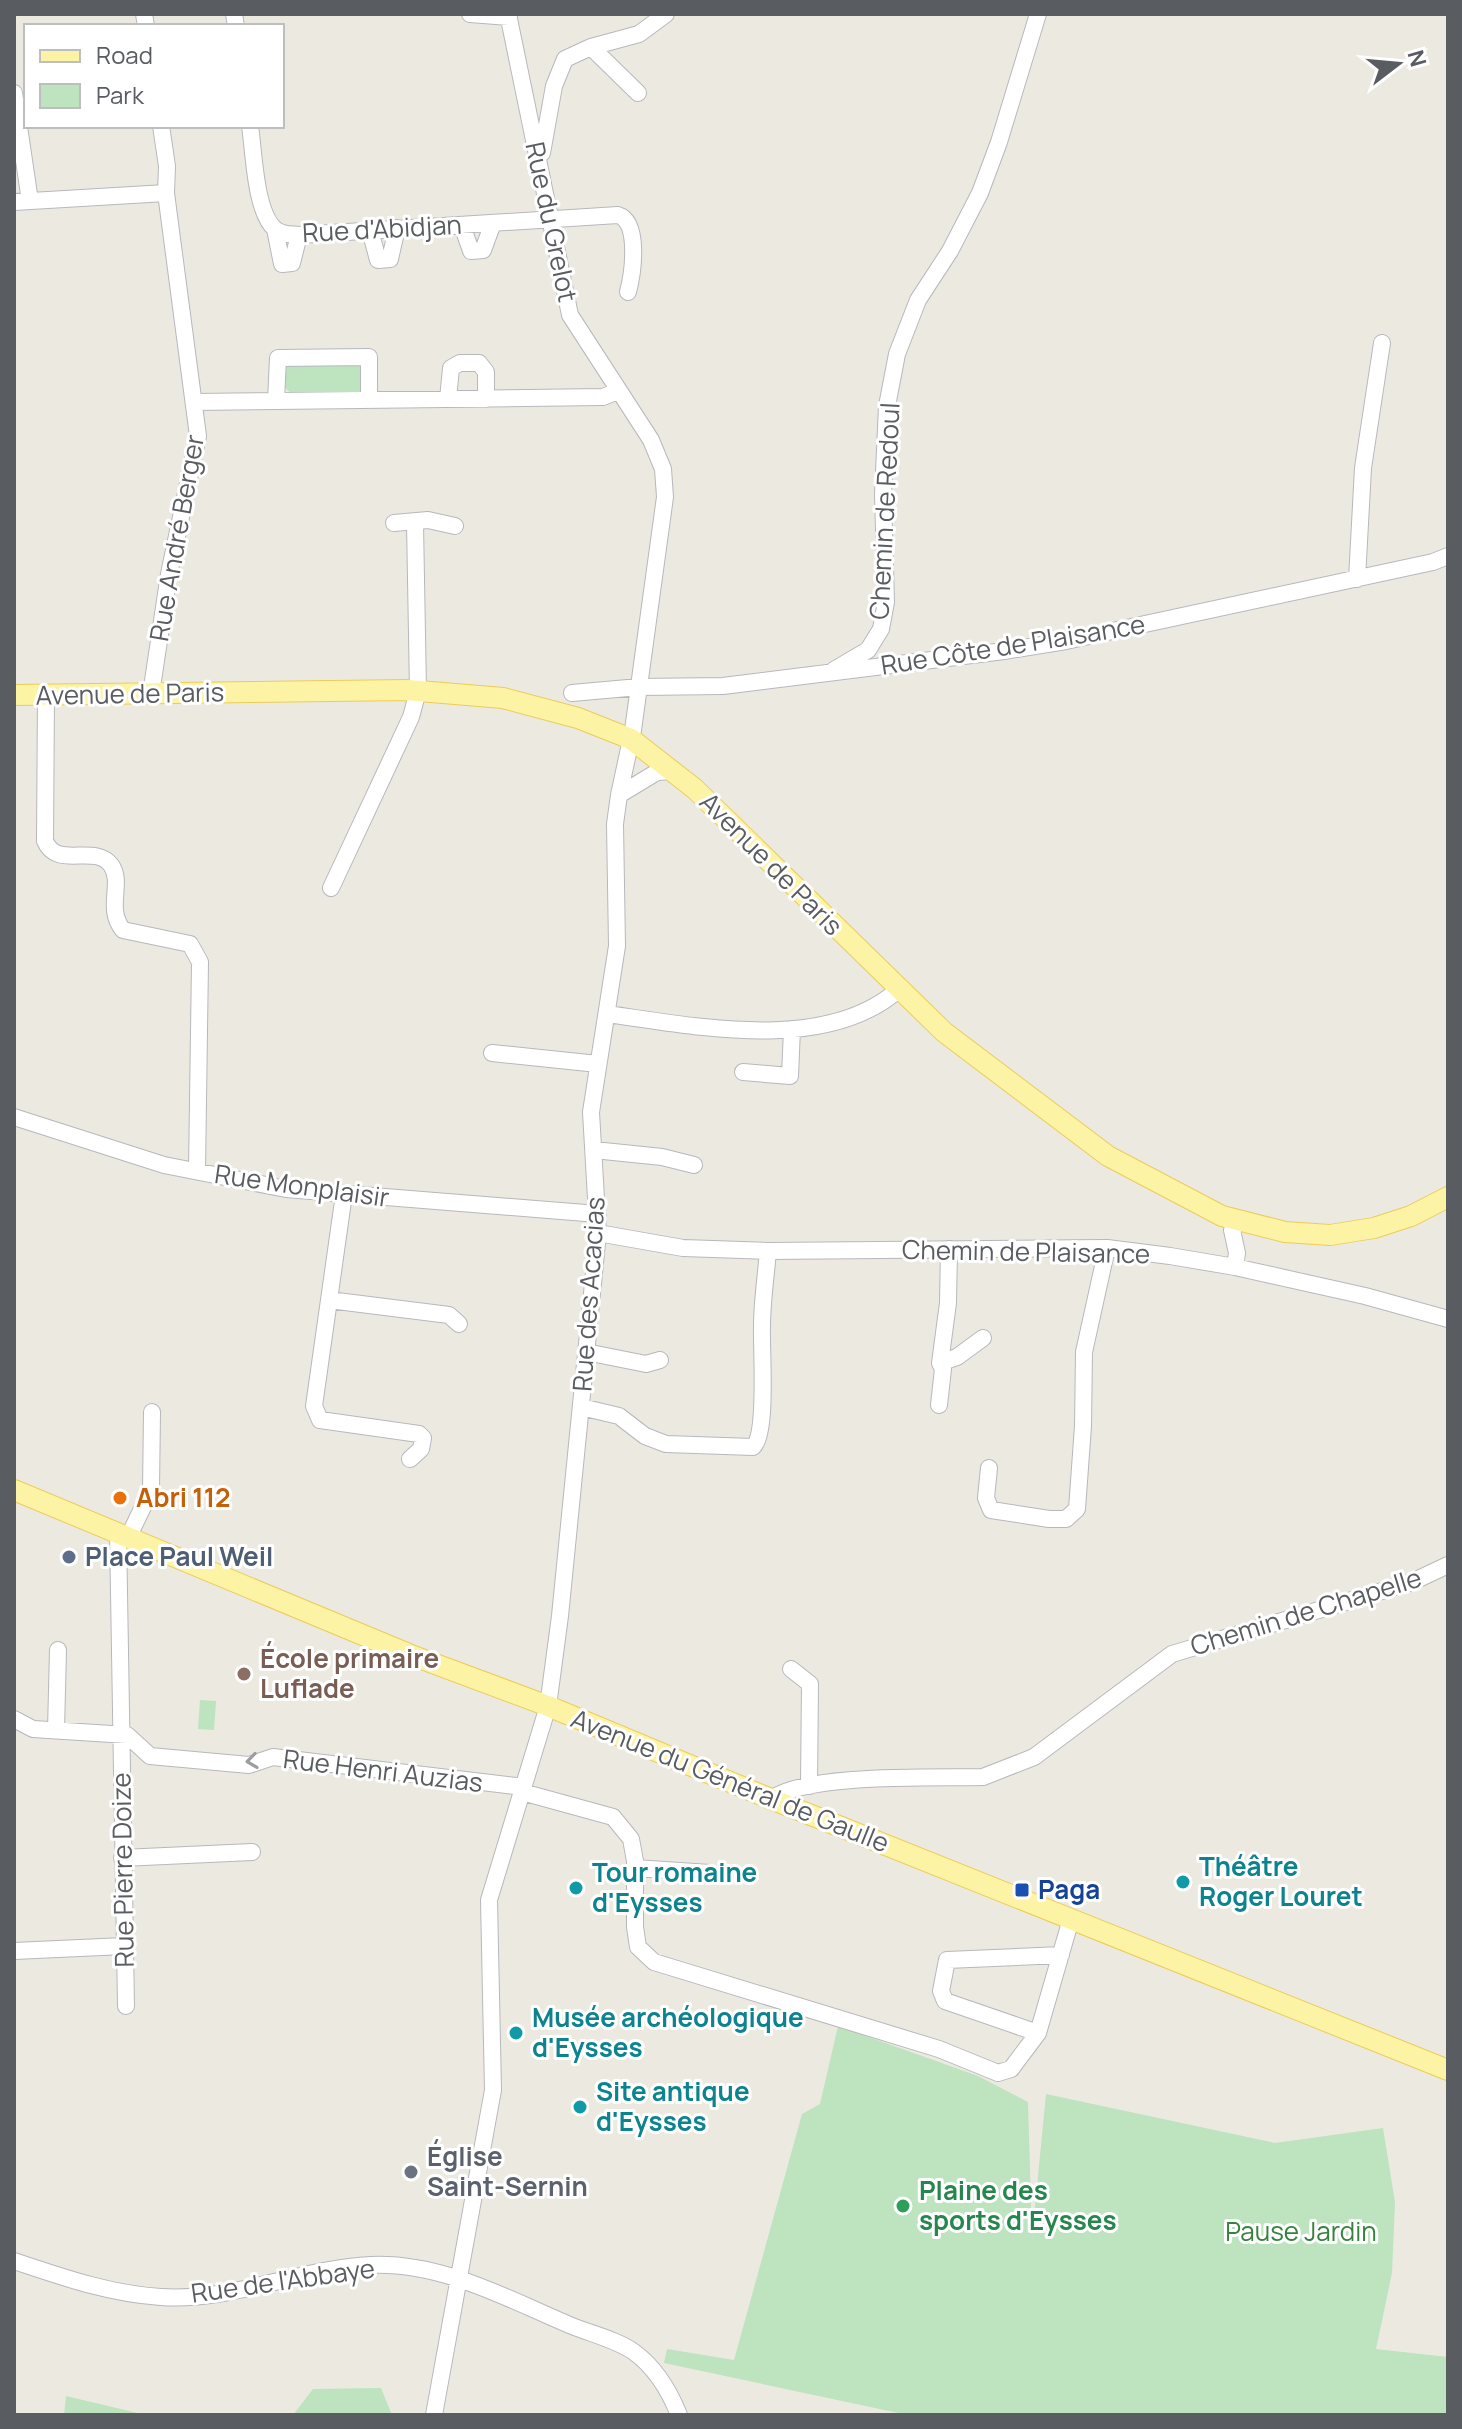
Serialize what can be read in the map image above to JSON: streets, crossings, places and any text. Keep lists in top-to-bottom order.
{
  "streets": {
    "main road": ["Avenue de Paris", "Avenue du Général de Gaulle"],
    "street": [
      "Rue du Grelot",
      "Rue d'Abidjan",
      "Chemin de Redoul",
      "Rue André Berger",
      "Rue Côte de Plaisance",
      "Rue Monplaisir",
      "Chemin de Plaisance",
      "Rue des Acacias",
      "Chemin de Chapelle",
      "Rue Henri Auzias",
      "Rue Pierre Doize",
      "Rue de l'Abbaye"
    ]
  },
  "crossings": [
    ["Rue du Grelot", "Rue d'Abidjan"],
    ["Rue du Grelot", "Rue Côte de Plaisance"],
    ["Rue du Grelot", "Avenue de Paris"],
    ["Rue du Grelot", "Rue des Acacias"],
    ["Chemin de Redoul", "Rue Côte de Plaisance"],
    ["Rue André Berger", "Avenue de Paris"],
    ["Avenue de Paris", "Rue des Acacias"],
    ["Rue Monplaisir", "Rue des Acacias"],
    ["Chemin de Plaisance", "Rue des Acacias"],
    ["Rue des Acacias", "Rue Henri Auzias"],
    ["Rue des Acacias", "Avenue du Général de Gaulle"],
    ["Rue des Acacias", "Rue de l'Abbaye"],
    ["Chemin de Chapelle", "Avenue du Général de Gaulle"],
    ["Rue Henri Auzias", "Rue Pierre Doize"],
    ["Avenue du Général de Gaulle", "Rue Pierre Doize"]
  ],
  "parks": ["Pause Jardin"],
  "places": {
    "other": [
      "Abri 112",
      "Place Paul Weil",
      "École primaire Luflade",
      "Théâtre Roger Louret",
      "Tour romaine d'Eysses",
      "Musée archéologique d'Eysses",
      "Site antique d'Eysses",
      "Église Saint-Sernin",
      "Plaine des sports d'Eysses"
    ],
    "transit": ["Paga"]
  },
  "legend": ["Road", "Park"],
  "north": "right"
}
